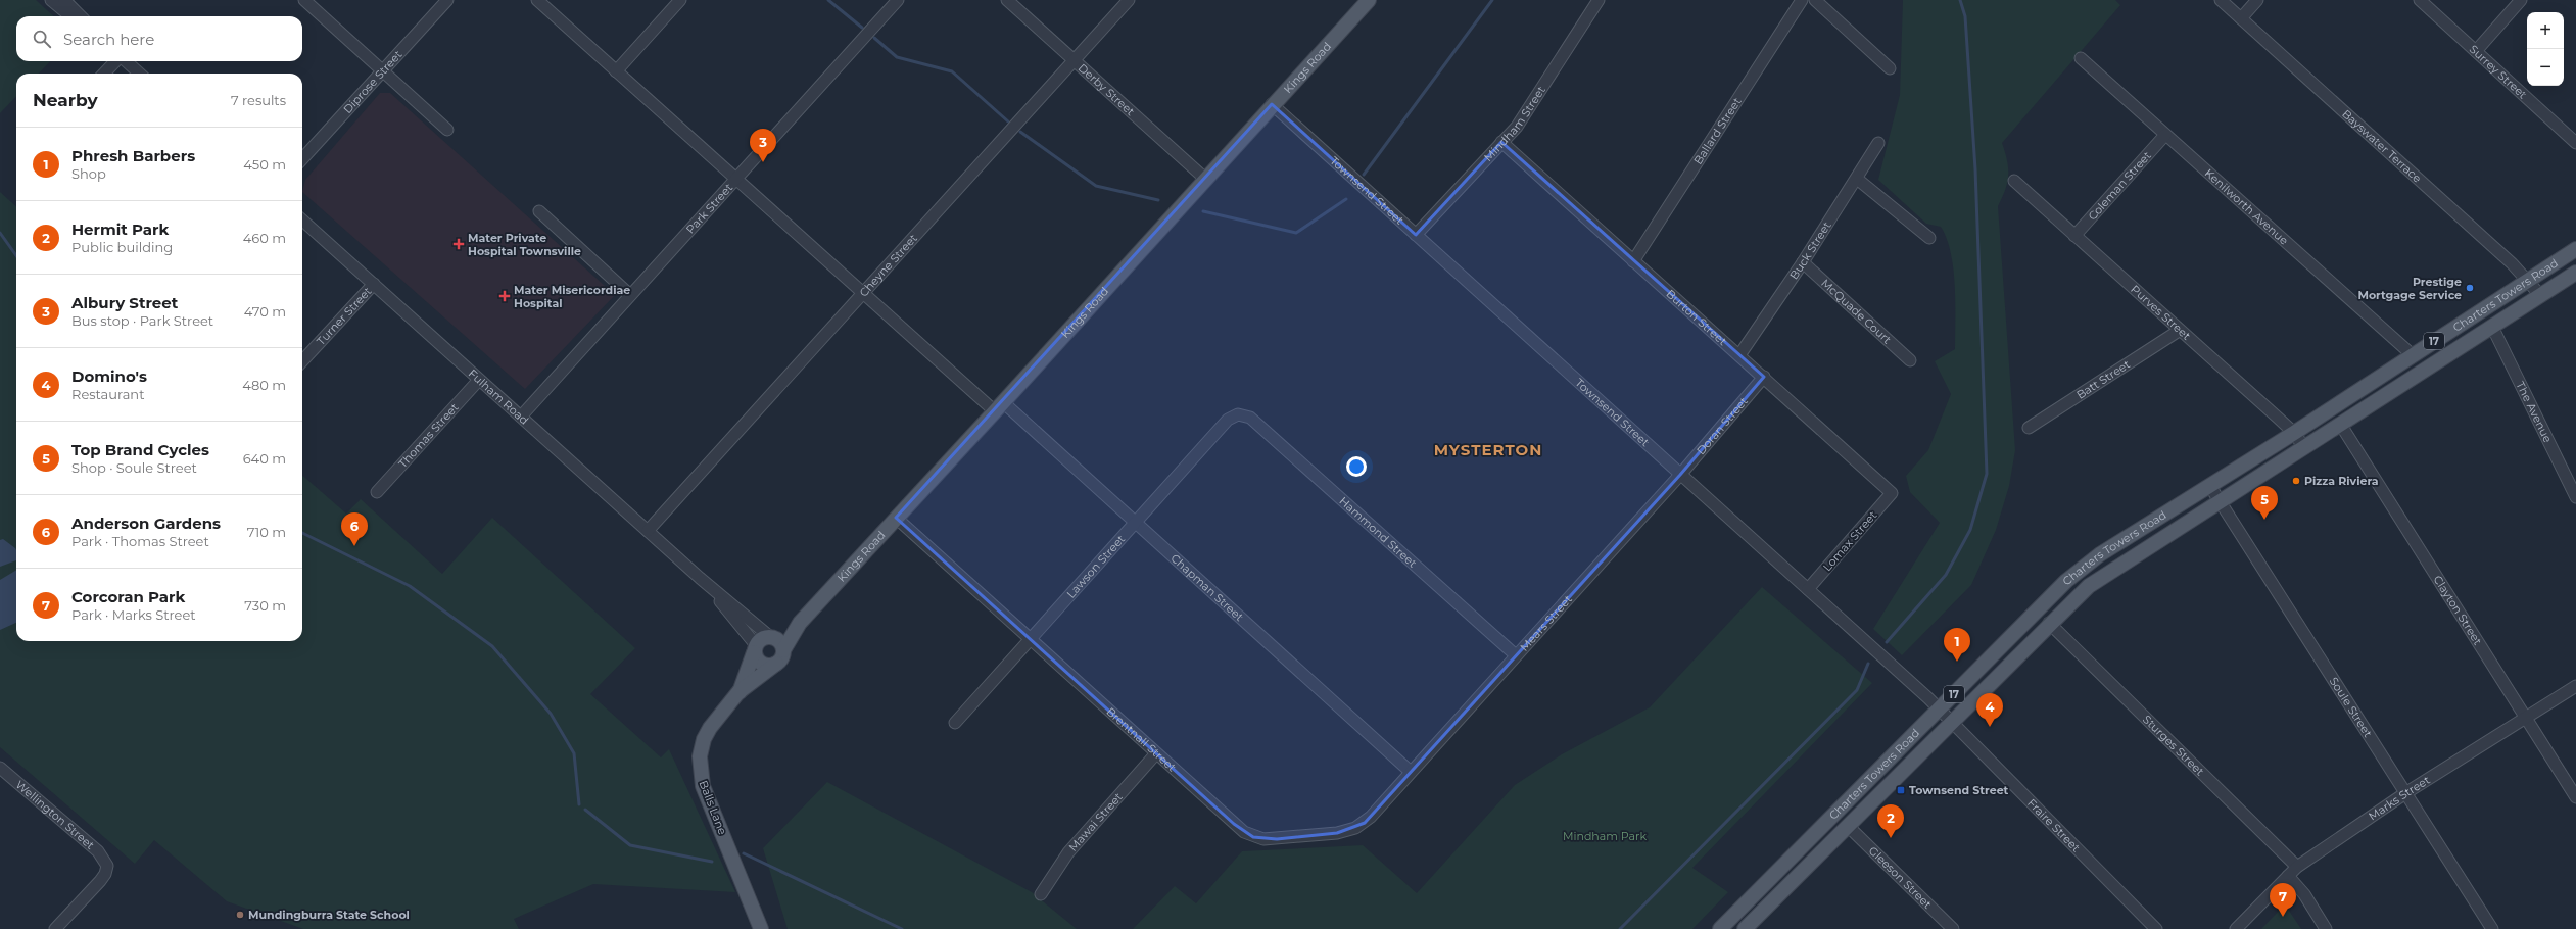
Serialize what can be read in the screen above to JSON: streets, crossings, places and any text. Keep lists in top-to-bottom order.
{
  "streets": {
    "main road": [
      "Kings Road",
      "Charters Towers Road",
      "17",
      "Balls Lane"
    ],
    "street": [
      "Surrey Street",
      "Diprose Street",
      "Derby Street",
      "Mindham Street",
      "Ballard Street",
      "Bayswater Terrace",
      "Coleman Street",
      "Townsend Street",
      "Kenilworth Avenue",
      "Park Street",
      "Buck Street",
      "Cheyne Street",
      "McQuade Court",
      "Purves Street",
      "Turner Street",
      "Burton Street",
      "Batt Street",
      "Fulham Road",
      "The Avenue",
      "Doran Street",
      "Thomas Street",
      "Hammond Street",
      "Lomax Street",
      "Lawson Street",
      "Chapman Street",
      "Clayton Street",
      "Mears Street",
      "Soule Street",
      "Brentnall Street",
      "Sturges Street",
      "Marks Street",
      "Wellington Street",
      "Mawai Street",
      "Fraire Street",
      "Gleeson Street"
    ]
  },
  "crossings": [
    ["Kings Road", "Derby Street"],
    ["Kings Road", "Townsend Street"],
    ["Kings Road", "Fulham Road"],
    ["Kings Road", "Chapman Street"],
    ["Kings Road", "Brentnall Street"],
    ["Kings Road", "Balls Lane"],
    ["Derby Street", "Cheyne Street"],
    ["Mindham Street", "Townsend Street"],
    ["Mindham Street", "Burton Street"],
    ["Ballard Street", "Burton Street"],
    ["Bayswater Terrace", "Charters Towers Road"],
    ["Coleman Street", "Kenilworth Avenue"],
    ["Coleman Street", "Purves Street"],
    ["Townsend Street", "Charters Towers Road"],
    ["Townsend Street", "Doran Street"],
    ["Townsend Street", "Lomax Street"],
    ["Townsend Street", "Mears Street"],
    ["Townsend Street", "Fraire Street"],
    ["Kenilworth Avenue", "Charters Towers Road"],
    ["Park Street", "Fulham Road"],
    ["Park Street", "Chapman Street"],
    ["Buck Street", "McQuade Court"],
    ["Buck Street", "Burton Street"],
    ["Cheyne Street", "Fulham Road"],
    ["Cheyne Street", "Chapman Street"],
    ["Charters Towers Road", "Purves Street"],
    ["Charters Towers Road", "The Avenue"],
    ["Charters Towers Road", "Clayton Street"],
    ["Charters Towers Road", "Soule Street"],
    ["Charters Towers Road", "Sturges Street"],
    ["Charters Towers Road", "Fraire Street"],
    ["Charters Towers Road", "Gleeson Street"],
    ["Purves Street", "Batt Street"],
    ["Turner Street", "Fulham Road"],
    ["Burton Street", "Doran Street"],
    ["Burton Street", "Lomax Street"],
    ["Fulham Road", "Thomas Street"],
    ["Fulham Road", "Balls Lane"],
    ["Doran Street", "Mears Street"],
    ["Hammond Street", "Lawson Street"],
    ["Hammond Street", "Mears Street"],
    ["Lawson Street", "Chapman Street"],
    ["Lawson Street", "Brentnall Street"],
    ["Chapman Street", "Mears Street"],
    ["Chapman Street", "Brentnall Street"],
    ["Clayton Street", "Marks Street"],
    ["Mears Street", "Brentnall Street"],
    ["Soule Street", "Marks Street"],
    ["Brentnall Street", "Mawai Street"],
    ["Sturges Street", "Marks Street"]
  ],
  "districts": ["MYSTERTON"],
  "parks": ["Mindham Park"],
  "places": {
    "health": ["Mater Private Hospital Townsville", "Mater Misericordiae Hospital"],
    "other": ["Prestige Mortgage Service", "Pizza Riviera", "Mundingburra State School"],
    "transit": ["Townsend Street"]
  },
  "page": {
    "map_buttons": ["+", "−"],
    "search": "Search here",
    "heading": ["Nearby", "7 results"],
    "list": [
      {
        "mark": "1",
        "name": "Phresh Barbers",
        "note": "Shop",
        "value": "450 m"
      },
      {
        "mark": "2",
        "name": "Hermit Park",
        "note": "Public building",
        "value": "460 m"
      },
      {
        "mark": "3",
        "name": "Albury Street",
        "note": "Bus stop · Park Street",
        "value": "470 m"
      },
      {
        "mark": "4",
        "name": "Domino's",
        "note": "Restaurant",
        "value": "480 m"
      },
      {
        "mark": "5",
        "name": "Top Brand Cycles",
        "note": "Shop · Soule Street",
        "value": "640 m"
      },
      {
        "mark": "6",
        "name": "Anderson Gardens",
        "note": "Park · Thomas Street",
        "value": "710 m"
      },
      {
        "mark": "7",
        "name": "Corcoran Park",
        "note": "Park · Marks Street",
        "value": "730 m"
      }
    ],
    "pins": [
      "3",
      "5",
      "6",
      "1",
      "4",
      "2",
      "7"
    ]
  }
}
